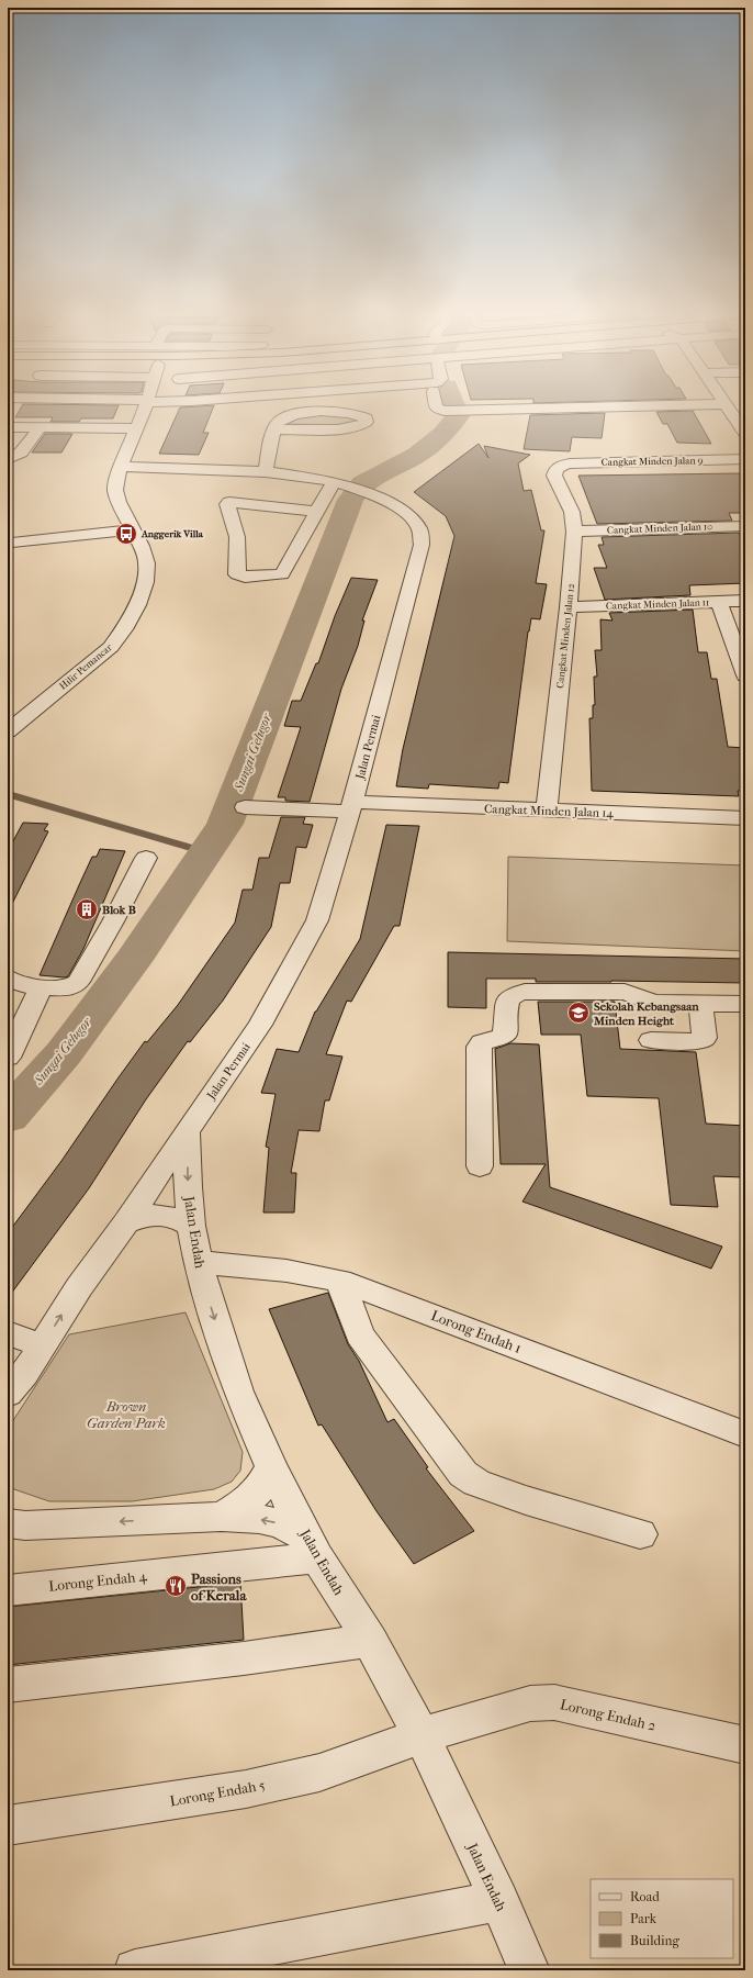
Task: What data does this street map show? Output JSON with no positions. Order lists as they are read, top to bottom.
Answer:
{
  "streets": {
    "street": [
      "Cangkat Minden Jalan 9",
      "Cangkat Minden Jalan 10",
      "Cangkat Minden Jalan 11",
      "Cangkat Minden Jalan 12",
      "Hilir Pemancar",
      "Jalan Permai",
      "Cangkat Minden Jalan 14",
      "Jalan Endah",
      "Lorong Endah 1",
      "Lorong Endah 4",
      "Lorong Endah 2",
      "Lorong Endah 5"
    ]
  },
  "crossings": [
    ["Cangkat Minden Jalan 9", "Cangkat Minden Jalan 12"],
    ["Cangkat Minden Jalan 10", "Cangkat Minden Jalan 12"],
    ["Cangkat Minden Jalan 11", "Cangkat Minden Jalan 12"],
    ["Cangkat Minden Jalan 12", "Cangkat Minden Jalan 14"],
    ["Hilir Pemancar", "Jalan Permai"],
    ["Jalan Permai", "Cangkat Minden Jalan 14"],
    ["Jalan Permai", "Jalan Endah"],
    ["Jalan Endah", "Lorong Endah 1"],
    ["Jalan Endah", "Lorong Endah 4"],
    ["Jalan Endah", "Lorong Endah 2"],
    ["Jalan Endah", "Lorong Endah 5"],
    ["Lorong Endah 2", "Lorong Endah 5"]
  ],
  "water": ["Sungai Gelugor"],
  "parks": ["Brown Garden Park"],
  "places": {
    "bus stop": ["Anggerik Villa"],
    "building": ["Blok B"],
    "school or university": ["Sekolah Kebangsaan Minden Height"],
    "restaurant": ["Passions of Kerala"]
  },
  "legend": ["Road", "Park", "Building"]
}
